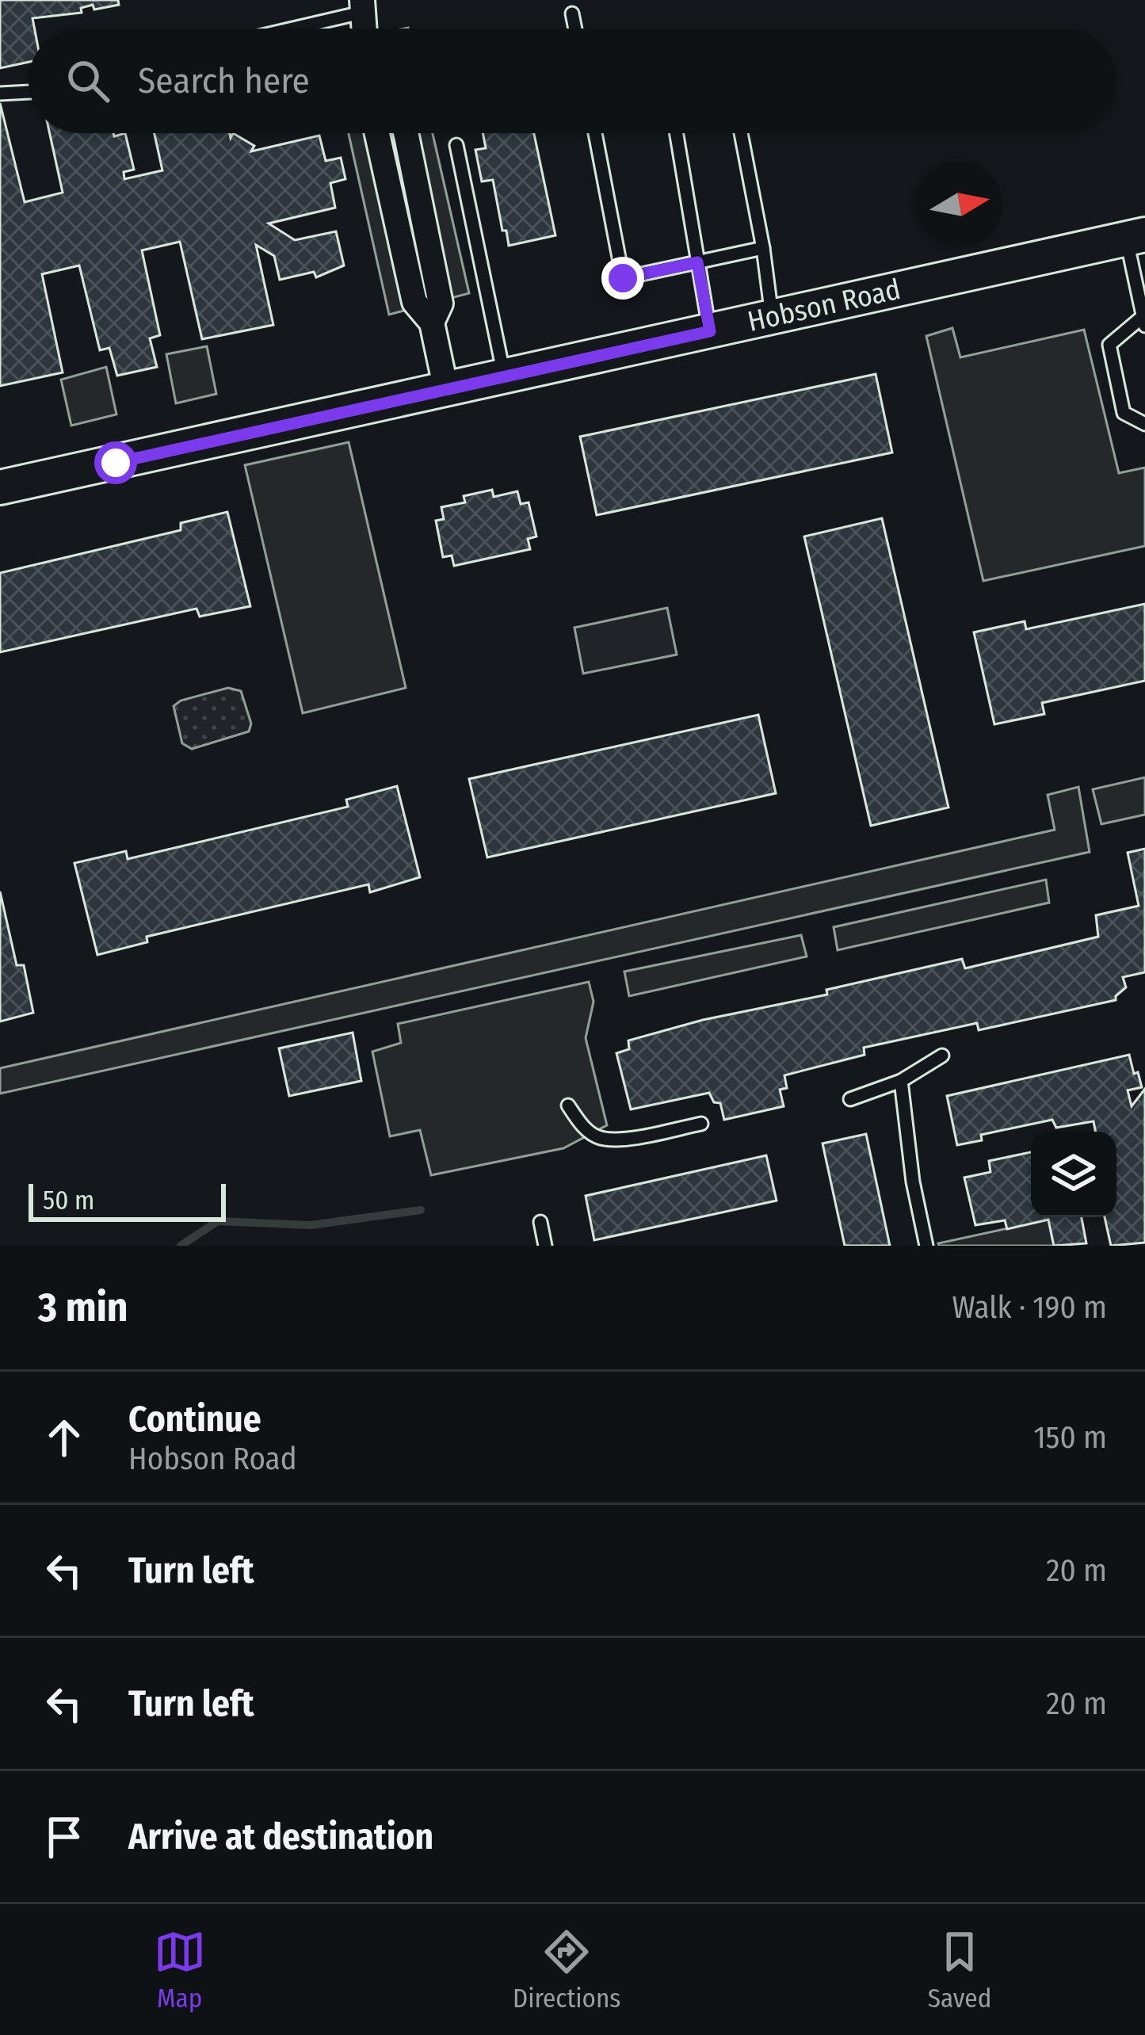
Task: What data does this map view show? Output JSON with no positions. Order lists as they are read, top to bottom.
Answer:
{
  "streets": {
    "street": ["Hobson Road"]
  },
  "scale_bar": "50 m",
  "north": "right",
  "page": {
    "search": "Search here",
    "scale": "50 m",
    "heading": ["3 min", "Walk · 190 m"],
    "list": [
      ["Continue", "Hobson Road", "150 m"],
      ["Turn left", "20 m"],
      ["Turn left", "20 m"],
      "Arrive at destination"
    ],
    "nav": ["Map", "Directions", "Saved"]
  }
}
